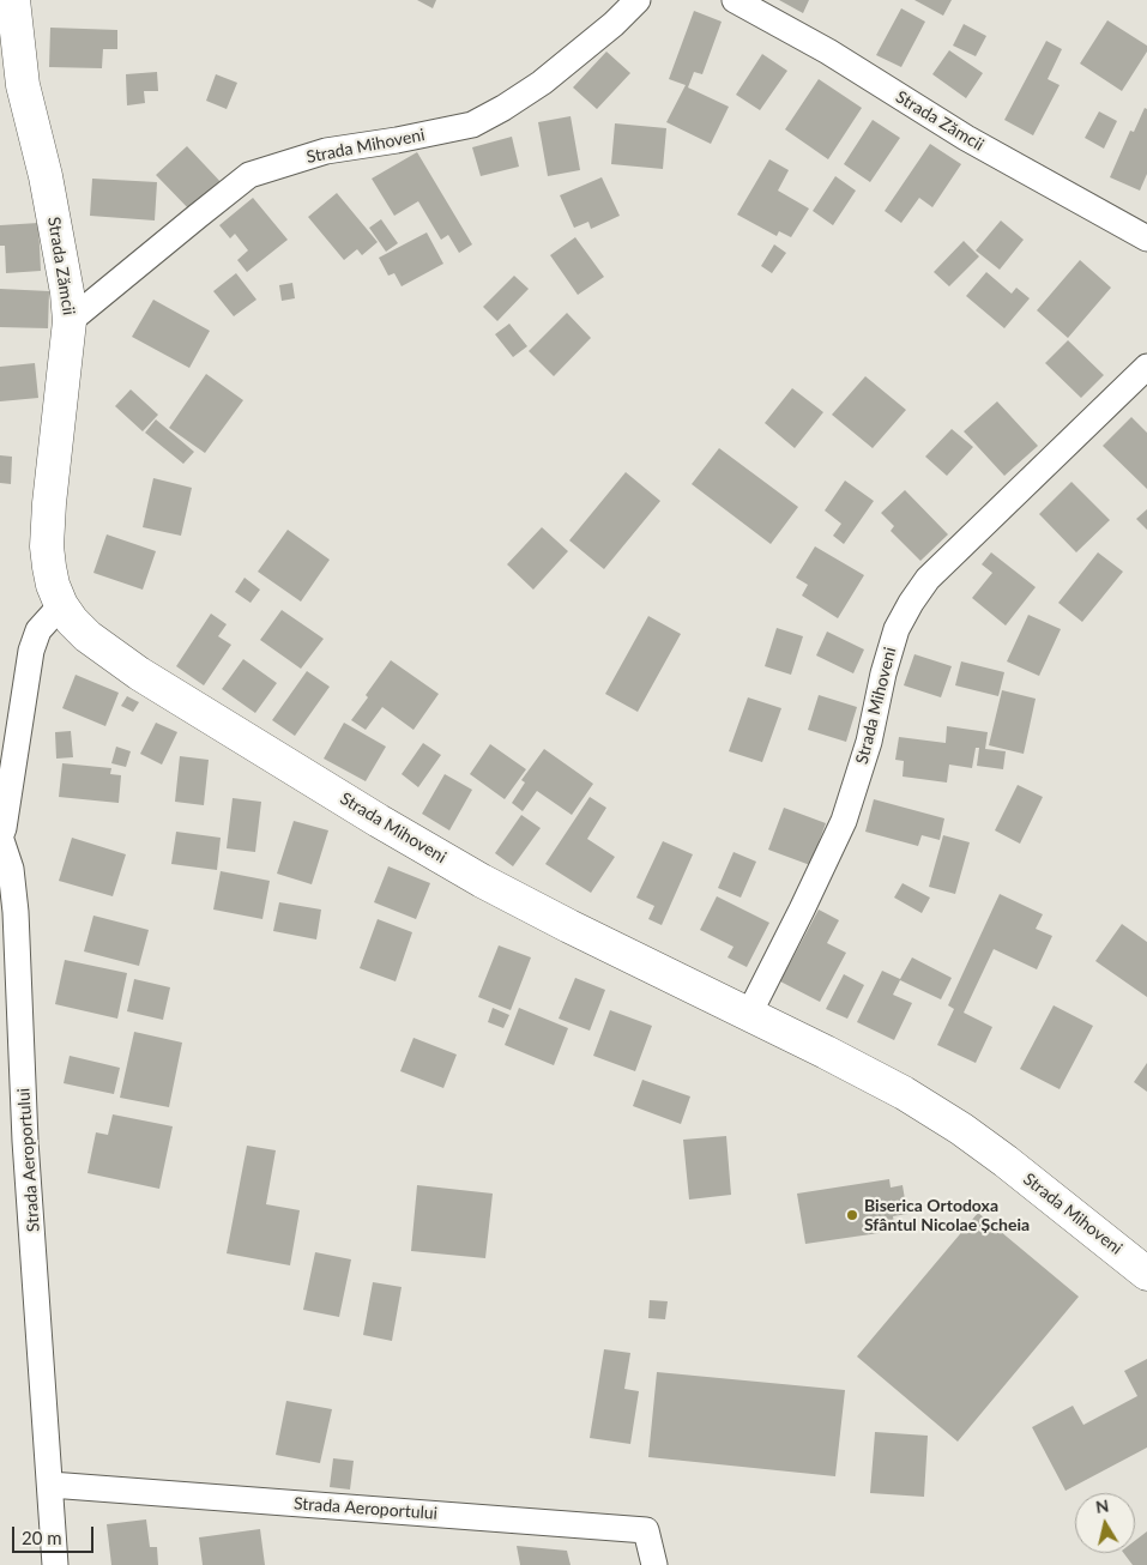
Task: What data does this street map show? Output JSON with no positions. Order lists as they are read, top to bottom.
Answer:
{
  "streets": {
    "main road": ["Strada Zămcii", "Strada Mihoveni"],
    "street": ["Strada Aeroportului"]
  },
  "crossings": [
    ["Strada Zămcii", "Strada Mihoveni"]
  ],
  "places": ["Biserica Ortodoxa Sfântul Nicolae Șcheia"],
  "scale_bar": "20 m",
  "north": "top"
}
